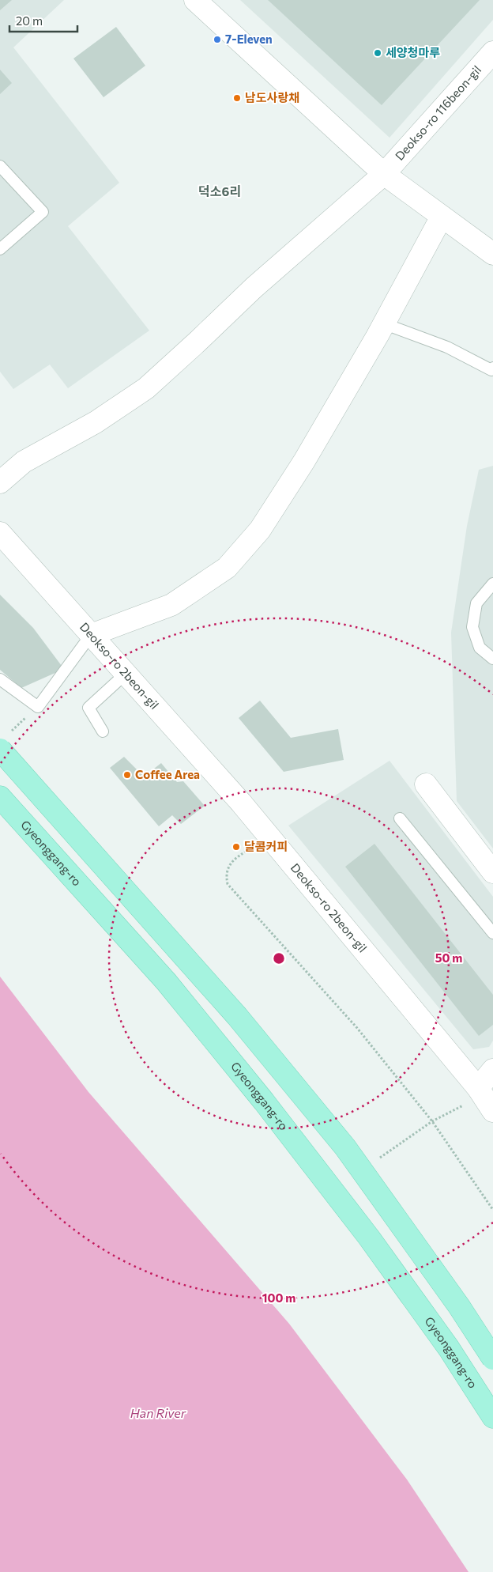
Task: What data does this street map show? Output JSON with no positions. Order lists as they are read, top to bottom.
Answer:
{
  "streets": {
    "main road": ["Gyeonggang-ro"],
    "street": ["Deokso-ro 116beon-gil", "Deokso-ro 2beon-gil"]
  },
  "districts": ["덕소6리"],
  "water": ["Han River"],
  "places": [
    "7-Eleven",
    "세양청마루",
    "남도사랑채",
    "Coffee Area",
    "달콤커피"
  ],
  "scale_bar": "20 m",
  "rings": ["50 m", "100 m"]
}
